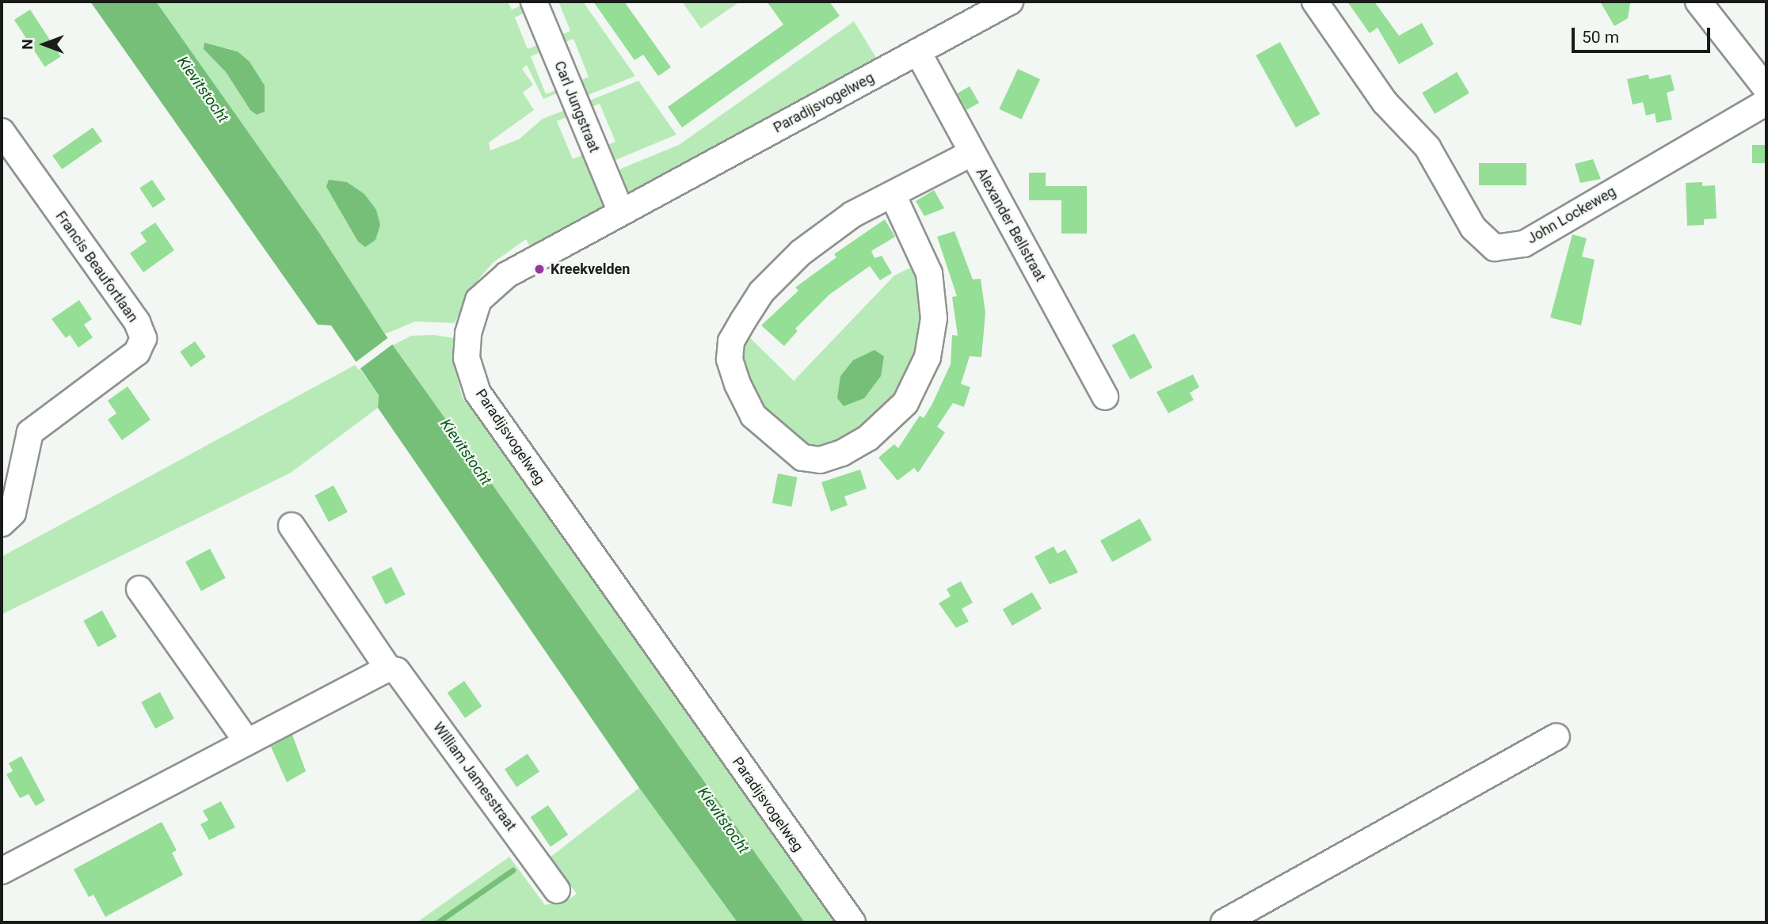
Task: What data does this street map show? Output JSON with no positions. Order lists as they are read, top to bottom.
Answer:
{
  "streets": {
    "street": [
      "Paradijsvogelweg",
      "Carl Jungstraat",
      "John Lockeweg",
      "Alexander Bellstraat",
      "Francis Beaufortlaan",
      "William Jamesstraat"
    ]
  },
  "crossings": [
    ["Paradijsvogelweg", "Carl Jungstraat"],
    ["Paradijsvogelweg", "Alexander Bellstraat"]
  ],
  "water": ["Kievitstocht"],
  "places": ["Kreekvelden"],
  "scale_bar": "50 m",
  "north": "left"
}
